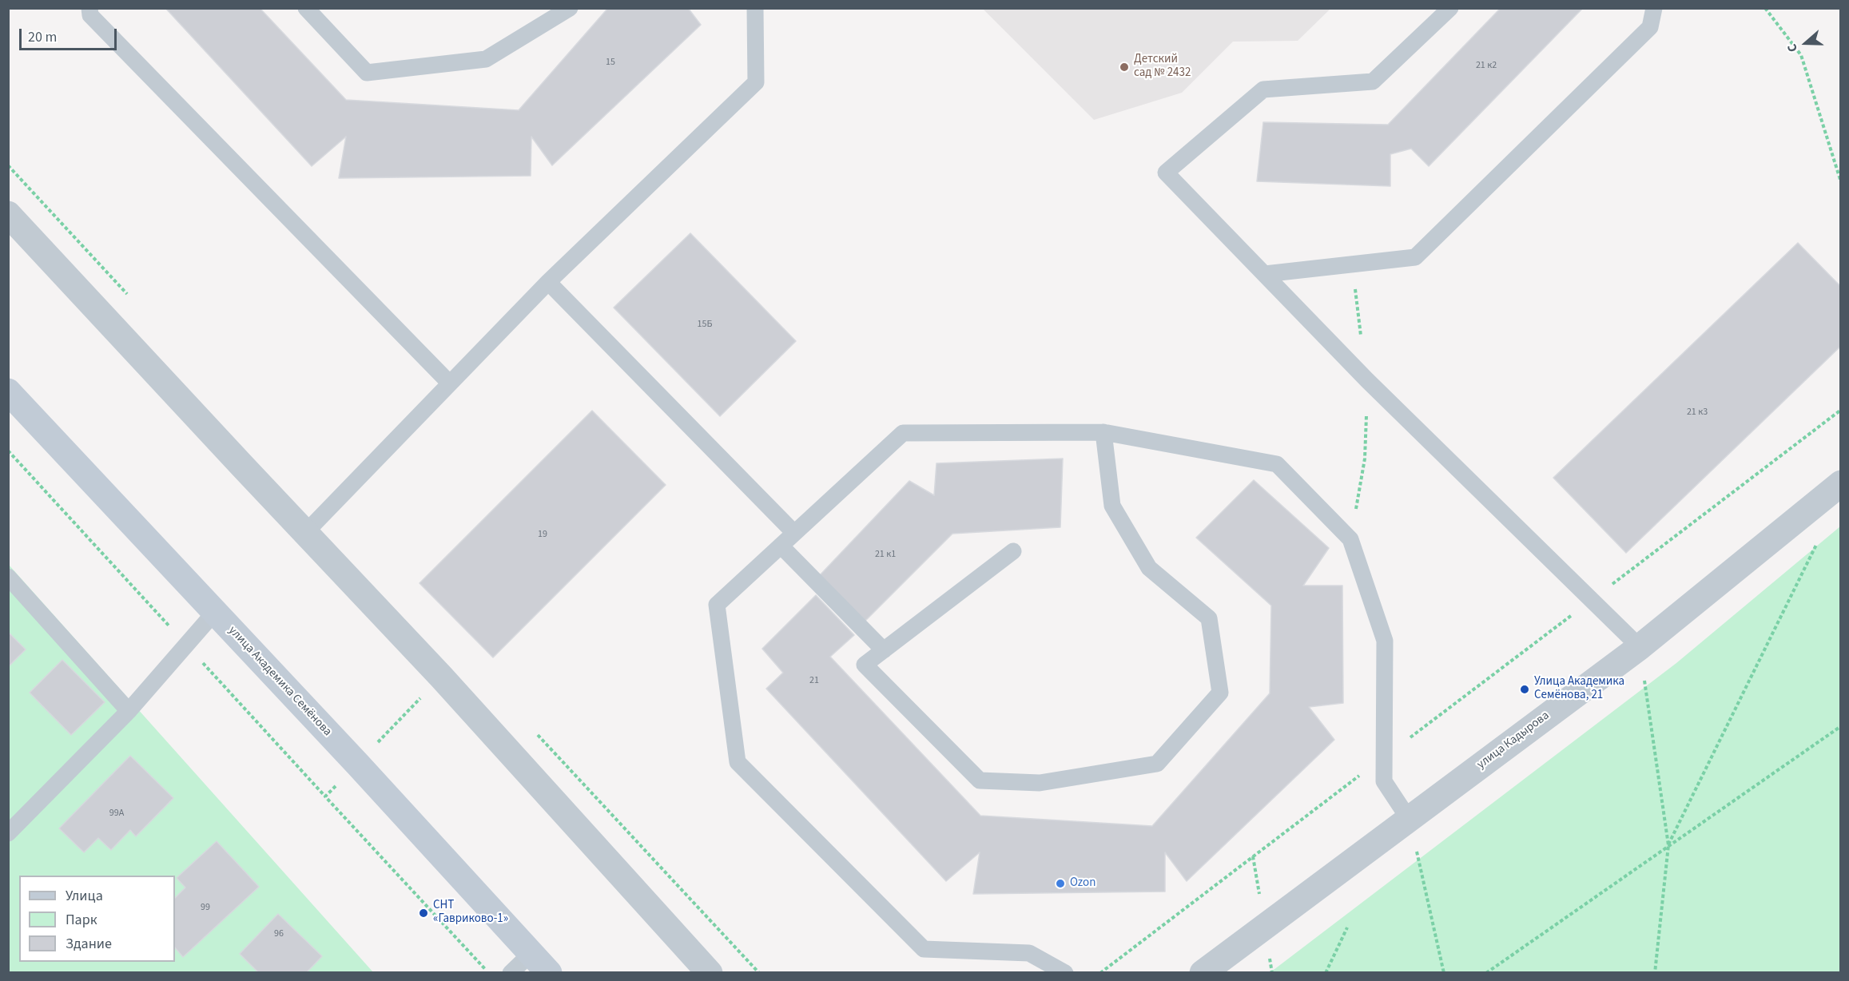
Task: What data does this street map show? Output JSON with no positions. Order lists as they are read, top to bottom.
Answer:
{
  "streets": {
    "main road": ["улица Академика Семёнова"],
    "street": ["улица Кадырова"]
  },
  "places": [
    "Детский сад № 2432",
    "Улица Академика Семёнова, 21",
    "Ozon",
    "СНТ «Гавриково-1»"
  ],
  "house_numbers": [
    "15",
    "21 к2",
    "15Б",
    "21 к3",
    "19",
    "21 к1",
    "21",
    "99А",
    "99",
    "96"
  ],
  "legend": ["Улица", "Парк", "Здание"],
  "scale_bar": "20 m",
  "north": "left"
}
